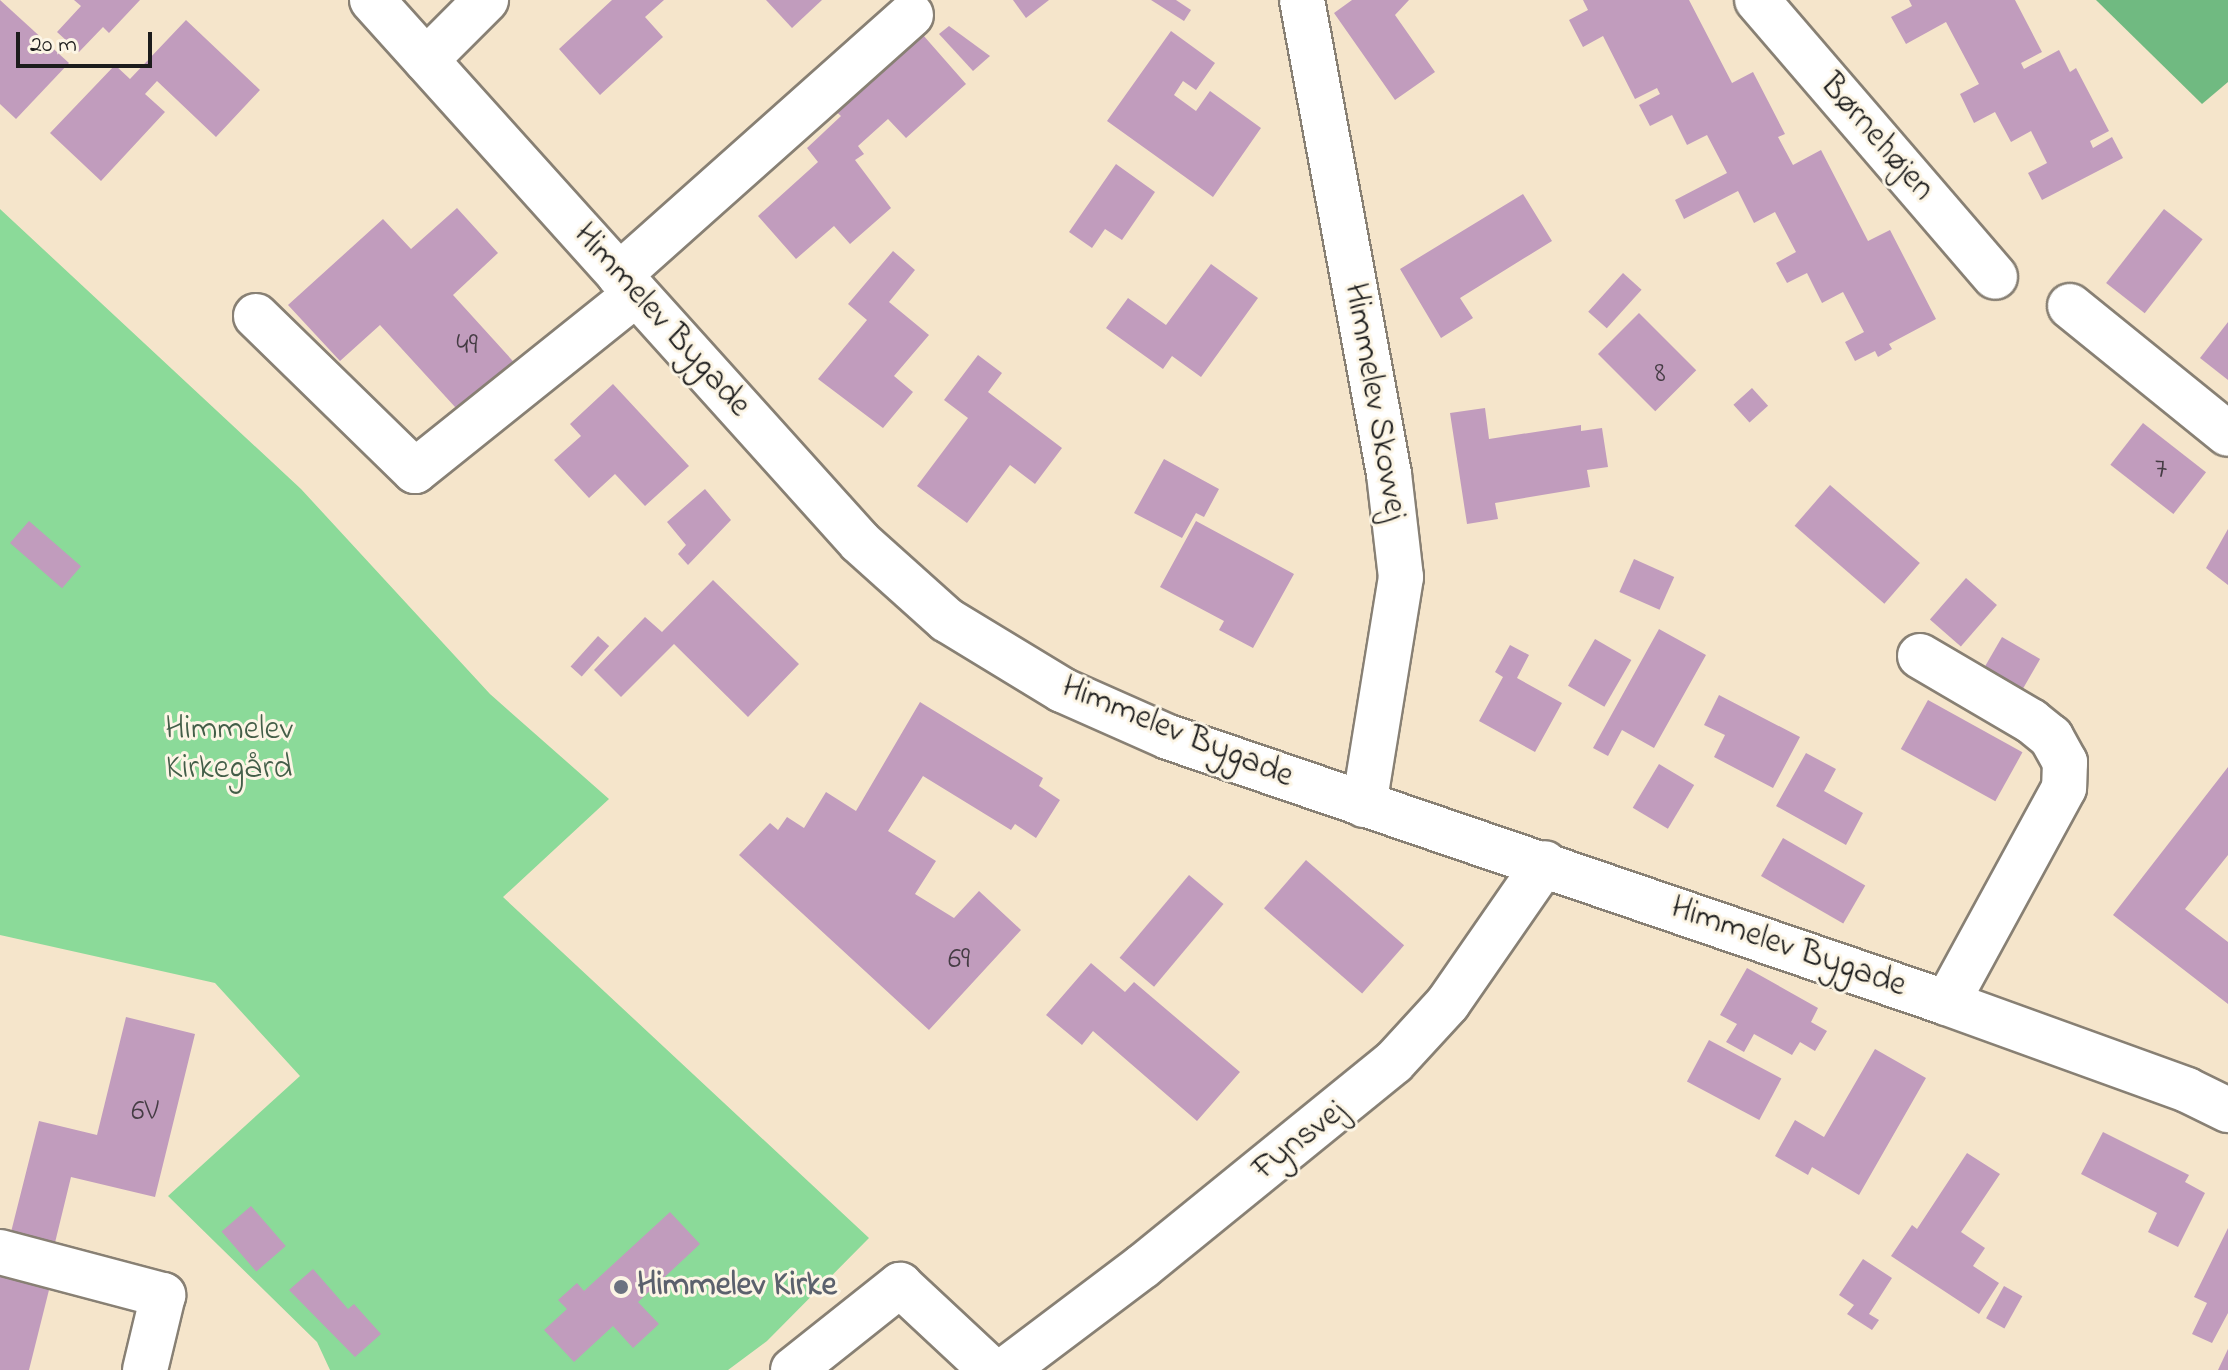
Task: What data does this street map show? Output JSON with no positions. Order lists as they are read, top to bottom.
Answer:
{
  "streets": {
    "street": [
      "Børnehøjen",
      "Himmelev Bygade",
      "Himmelev Skovvej",
      "Fynsvej"
    ]
  },
  "crossings": [
    ["Himmelev Bygade", "Himmelev Skovvej"],
    ["Himmelev Bygade", "Fynsvej"]
  ],
  "parks": ["Himmelev Kirkegård"],
  "places": ["Himmelev Kirke"],
  "house_numbers": [
    "49",
    "8",
    "7",
    "69",
    "6V"
  ],
  "scale_bar": "20 m"
}
